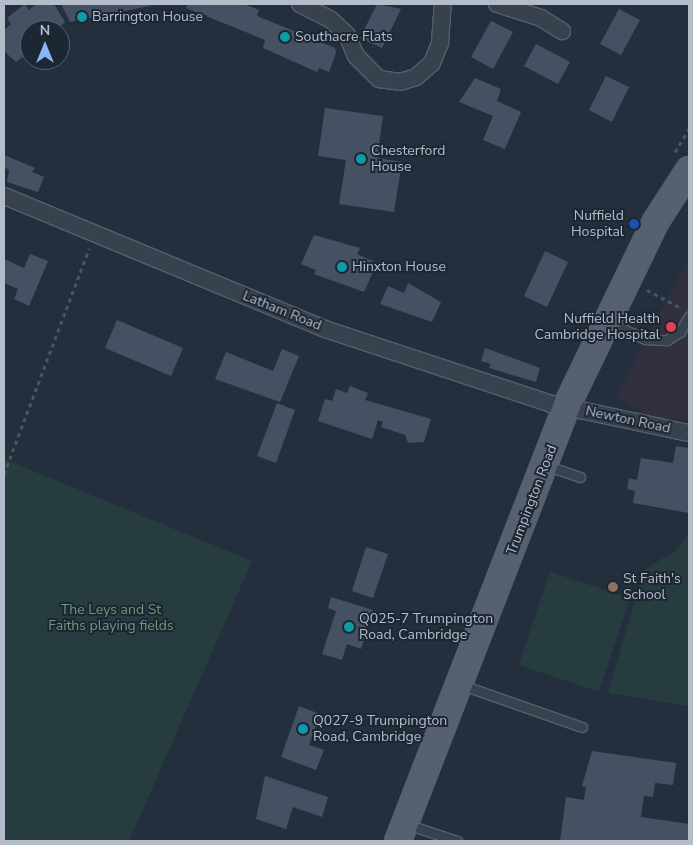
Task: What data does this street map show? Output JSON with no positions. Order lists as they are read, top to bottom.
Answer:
{
  "streets": {
    "main road": ["Trumpington Road"],
    "street": ["Latham Road", "Newton Road"]
  },
  "crossings": [
    ["Latham Road", "Newton Road"],
    ["Latham Road", "Trumpington Road"],
    ["Newton Road", "Trumpington Road"]
  ],
  "parks": ["The Leys and St Faiths playing fields"],
  "places": [
    "Barrington House",
    "Southacre Flats",
    "Chesterford House",
    "Nuffield Hospital",
    "Hinxton House",
    "Nuffield Health Cambridge Hospital",
    "St Faith's School",
    "Q025-7 Trumpington Road, Cambridge",
    "Q027-9 Trumpington Road, Cambridge"
  ],
  "north": "top"
}
